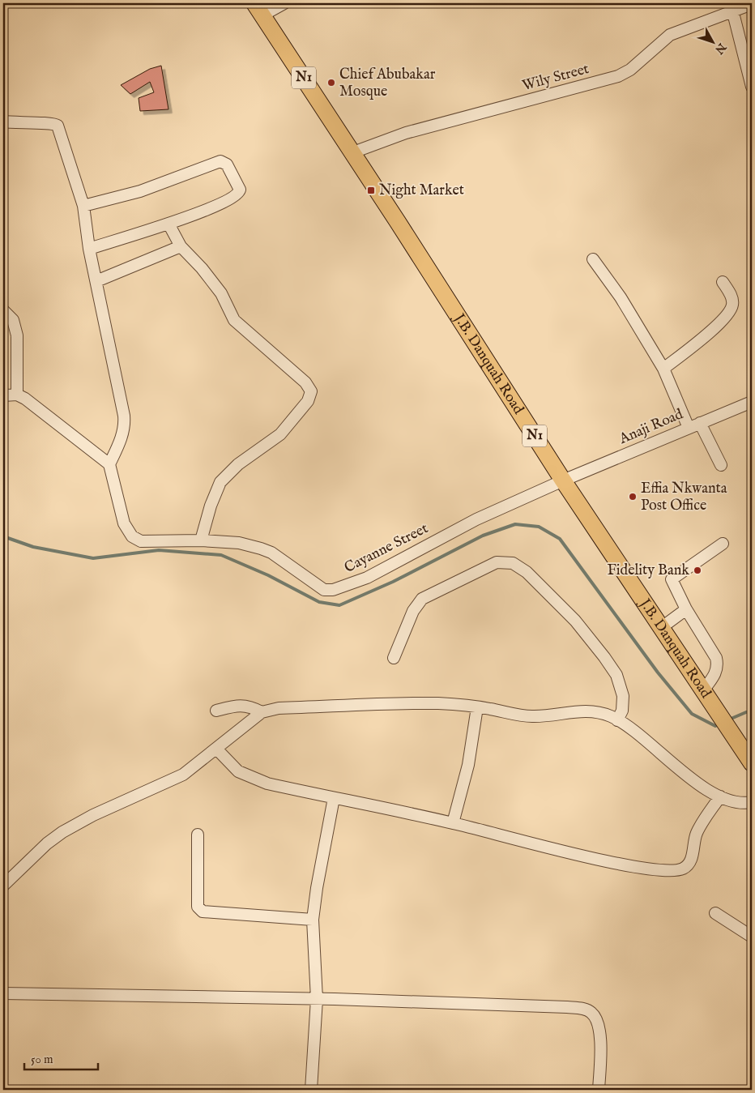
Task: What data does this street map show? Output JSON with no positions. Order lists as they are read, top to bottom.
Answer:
{
  "streets": {
    "highway": ["N1", "J.B. Danquah Road"],
    "street": ["Wily Street", "Anaji Road", "Cayanne Street"]
  },
  "crossings": [
    ["Wily Street", "J.B. Danquah Road"],
    ["J.B. Danquah Road", "Anaji Road"],
    ["J.B. Danquah Road", "Cayanne Street"],
    ["Anaji Road", "Cayanne Street"]
  ],
  "places": {
    "other": ["Chief Abubakar Mosque", "Effia Nkwanta Post Office", "Fidelity Bank"],
    "transit": ["Night Market"]
  },
  "scale_bar": "50 m",
  "north": "bottom right"
}
